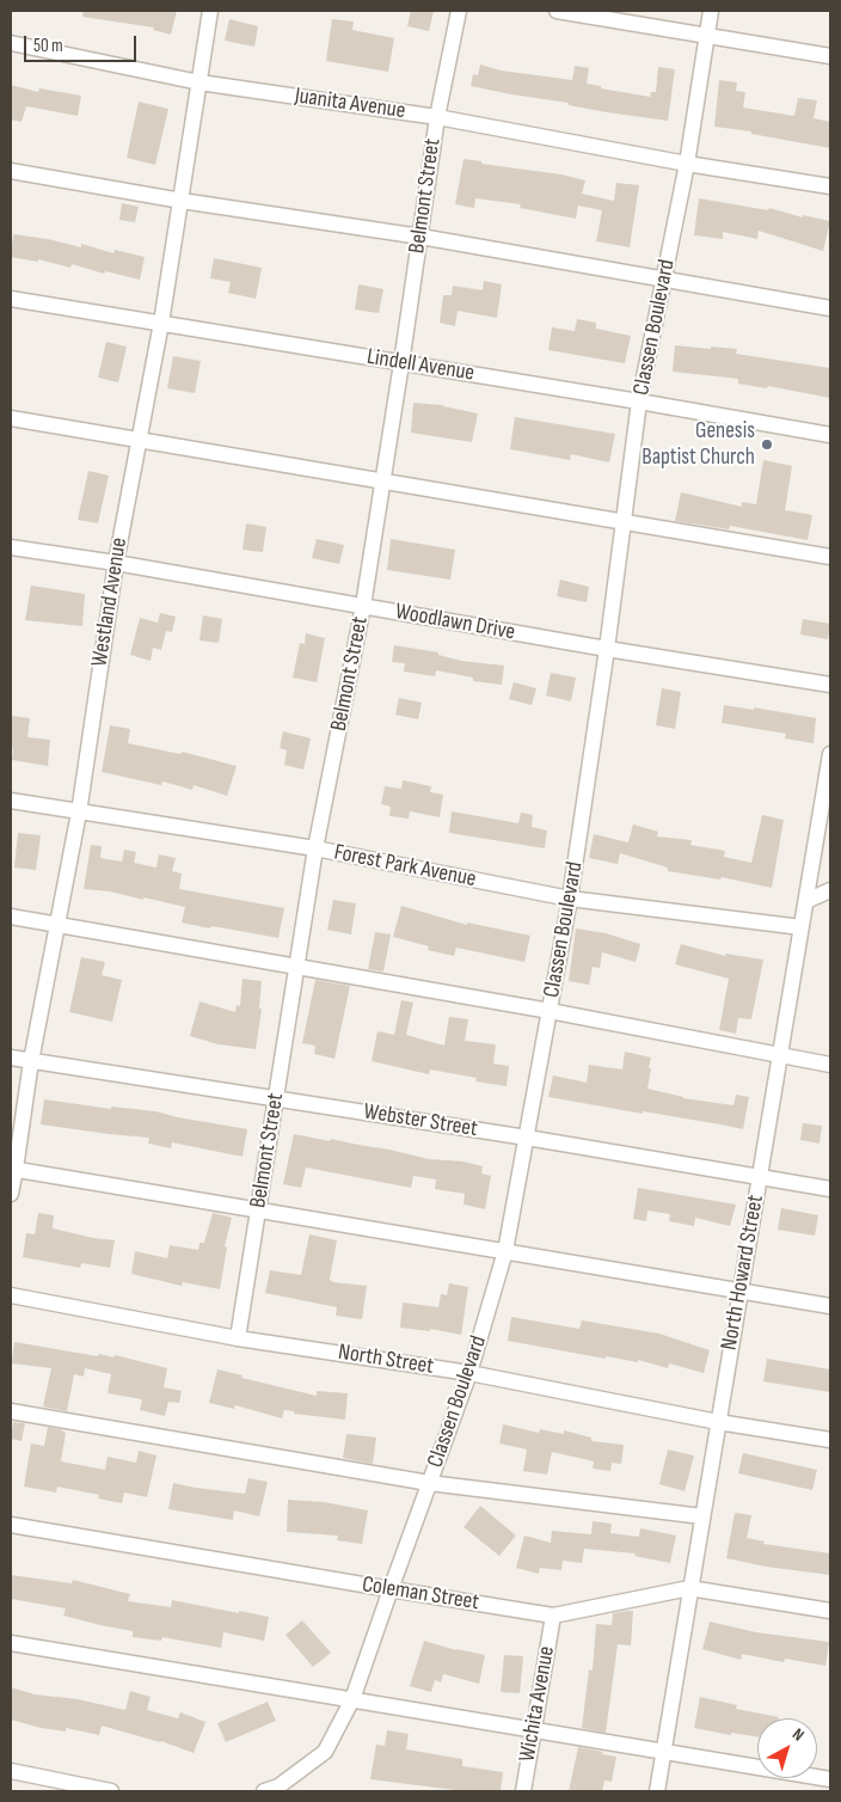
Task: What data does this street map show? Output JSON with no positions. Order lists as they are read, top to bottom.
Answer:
{
  "streets": {
    "street": [
      "Juanita Avenue",
      "Belmont Street",
      "Classen Boulevard",
      "Lindell Avenue",
      "Westland Avenue",
      "Woodlawn Drive",
      "Forest Park Avenue",
      "Webster Street",
      "North Howard Street",
      "North Street",
      "Coleman Street",
      "Wichita Avenue"
    ]
  },
  "crossings": [
    ["Juanita Avenue", "Belmont Street"],
    ["Juanita Avenue", "Classen Boulevard"],
    ["Juanita Avenue", "Westland Avenue"],
    ["Belmont Street", "Lindell Avenue"],
    ["Belmont Street", "Woodlawn Drive"],
    ["Belmont Street", "Forest Park Avenue"],
    ["Belmont Street", "Webster Street"],
    ["Belmont Street", "North Street"],
    ["Classen Boulevard", "Lindell Avenue"],
    ["Classen Boulevard", "Woodlawn Drive"],
    ["Classen Boulevard", "Forest Park Avenue"],
    ["Classen Boulevard", "Webster Street"],
    ["Classen Boulevard", "North Street"],
    ["Classen Boulevard", "Coleman Street"],
    ["Lindell Avenue", "Westland Avenue"],
    ["Westland Avenue", "Woodlawn Drive"],
    ["Westland Avenue", "Forest Park Avenue"],
    ["Westland Avenue", "Webster Street"],
    ["Forest Park Avenue", "North Howard Street"],
    ["Webster Street", "North Howard Street"],
    ["North Howard Street", "North Street"],
    ["North Howard Street", "Coleman Street"],
    ["Coleman Street", "Wichita Avenue"]
  ],
  "places": ["Genesis Baptist Church"],
  "scale_bar": "50 m",
  "north": "top right"
}
